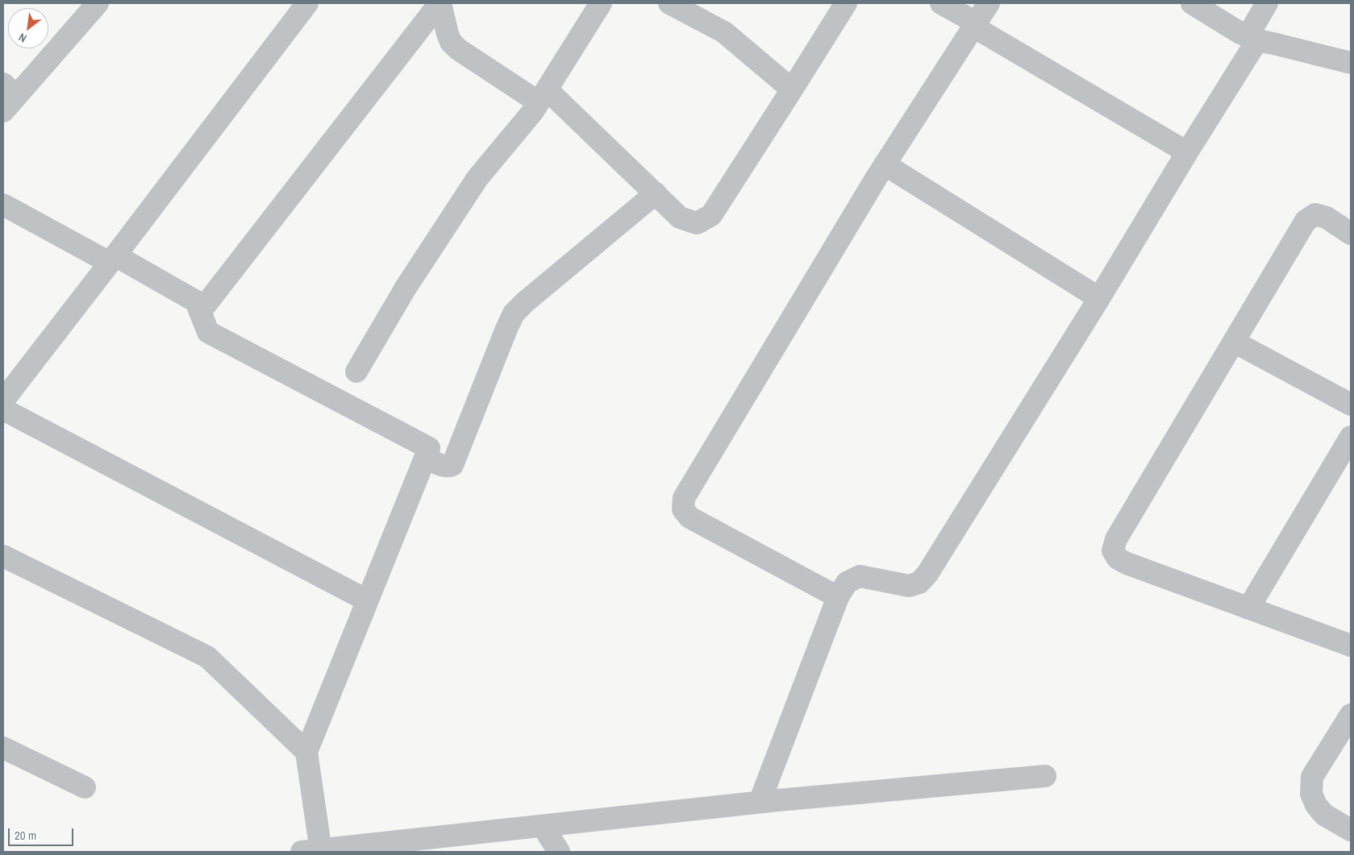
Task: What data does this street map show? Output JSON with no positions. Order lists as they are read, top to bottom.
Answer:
{
  "scale_bar": "20 m",
  "north": "bottom left"
}
